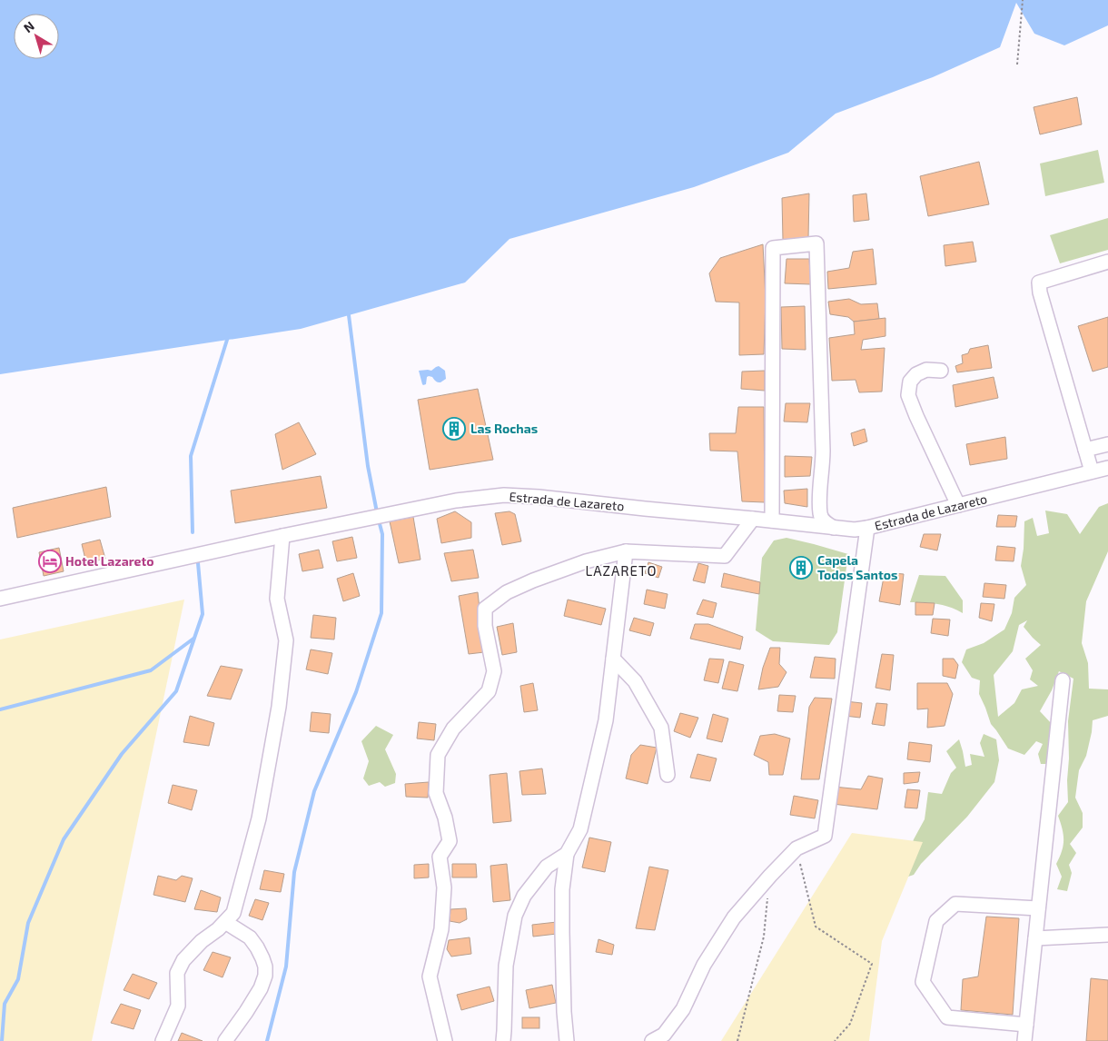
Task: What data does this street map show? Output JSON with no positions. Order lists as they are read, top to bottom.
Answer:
{
  "streets": {
    "street": ["Estrada de Lazareto"]
  },
  "districts": ["LAZARETO"],
  "places": {
    "building": ["Las Rochas", "Capela Todos Santos"],
    "hotel": ["Hotel Lazareto"]
  },
  "north": "top left"
}
